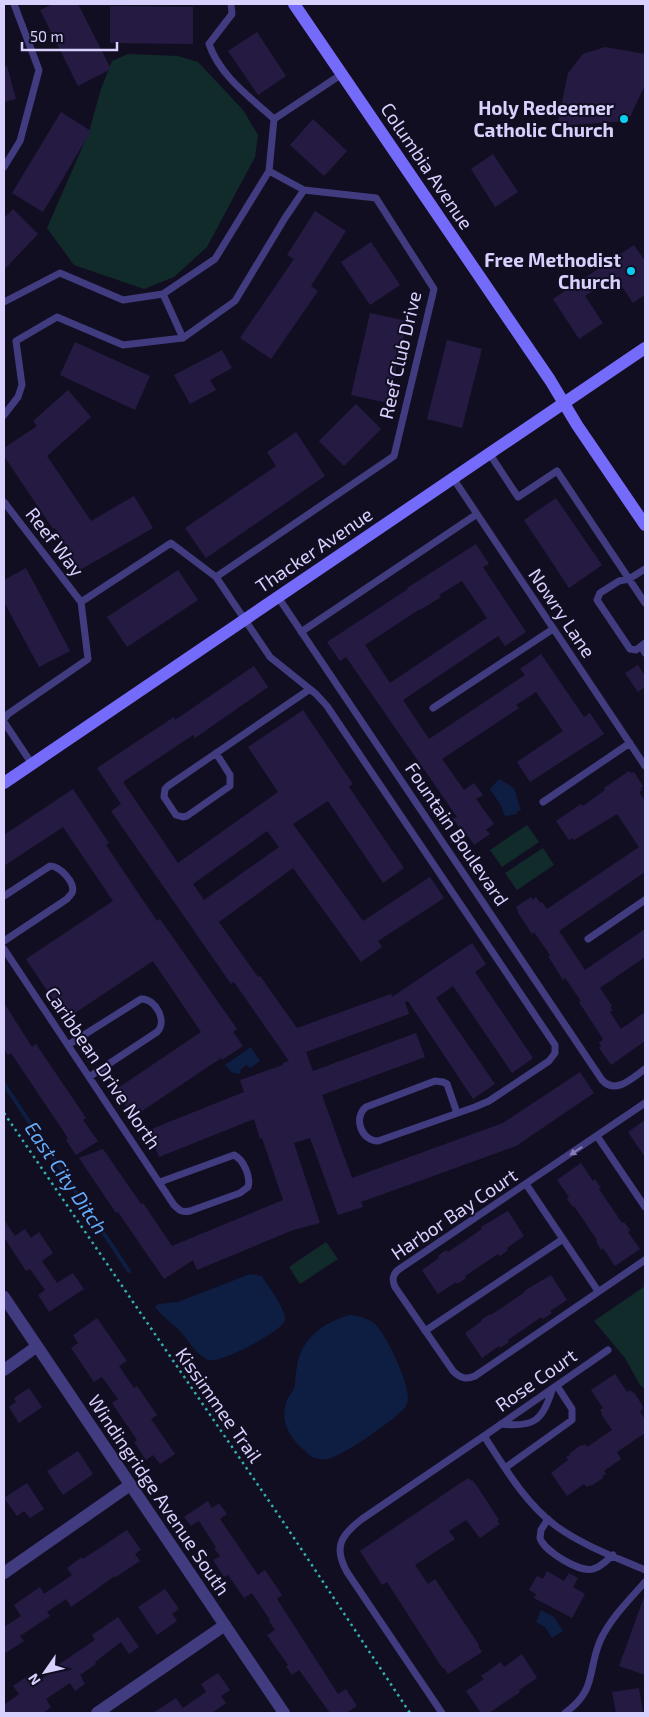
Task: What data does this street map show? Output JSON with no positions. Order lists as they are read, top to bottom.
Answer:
{
  "streets": {
    "street": ["Columbia Avenue", "Thacker Avenue", "Windingridge Avenue South"],
    "lane": [
      "Reef Club Drive",
      "Reef Way",
      "Nowry Lane",
      "Fountain Boulevard",
      "Caribbean Drive North",
      "Harbor Bay Court",
      "Rose Court"
    ],
    "path": ["Kissimmee Trail"]
  },
  "crossings": [
    ["Columbia Avenue", "Thacker Avenue"],
    ["Thacker Avenue", "Nowry Lane"],
    ["Thacker Avenue", "Fountain Boulevard"]
  ],
  "water": ["East City Ditch"],
  "places": ["Holy Redeemer Catholic Church", "Free Methodist Church"],
  "scale_bar": "50 m",
  "north": "bottom left"
}
